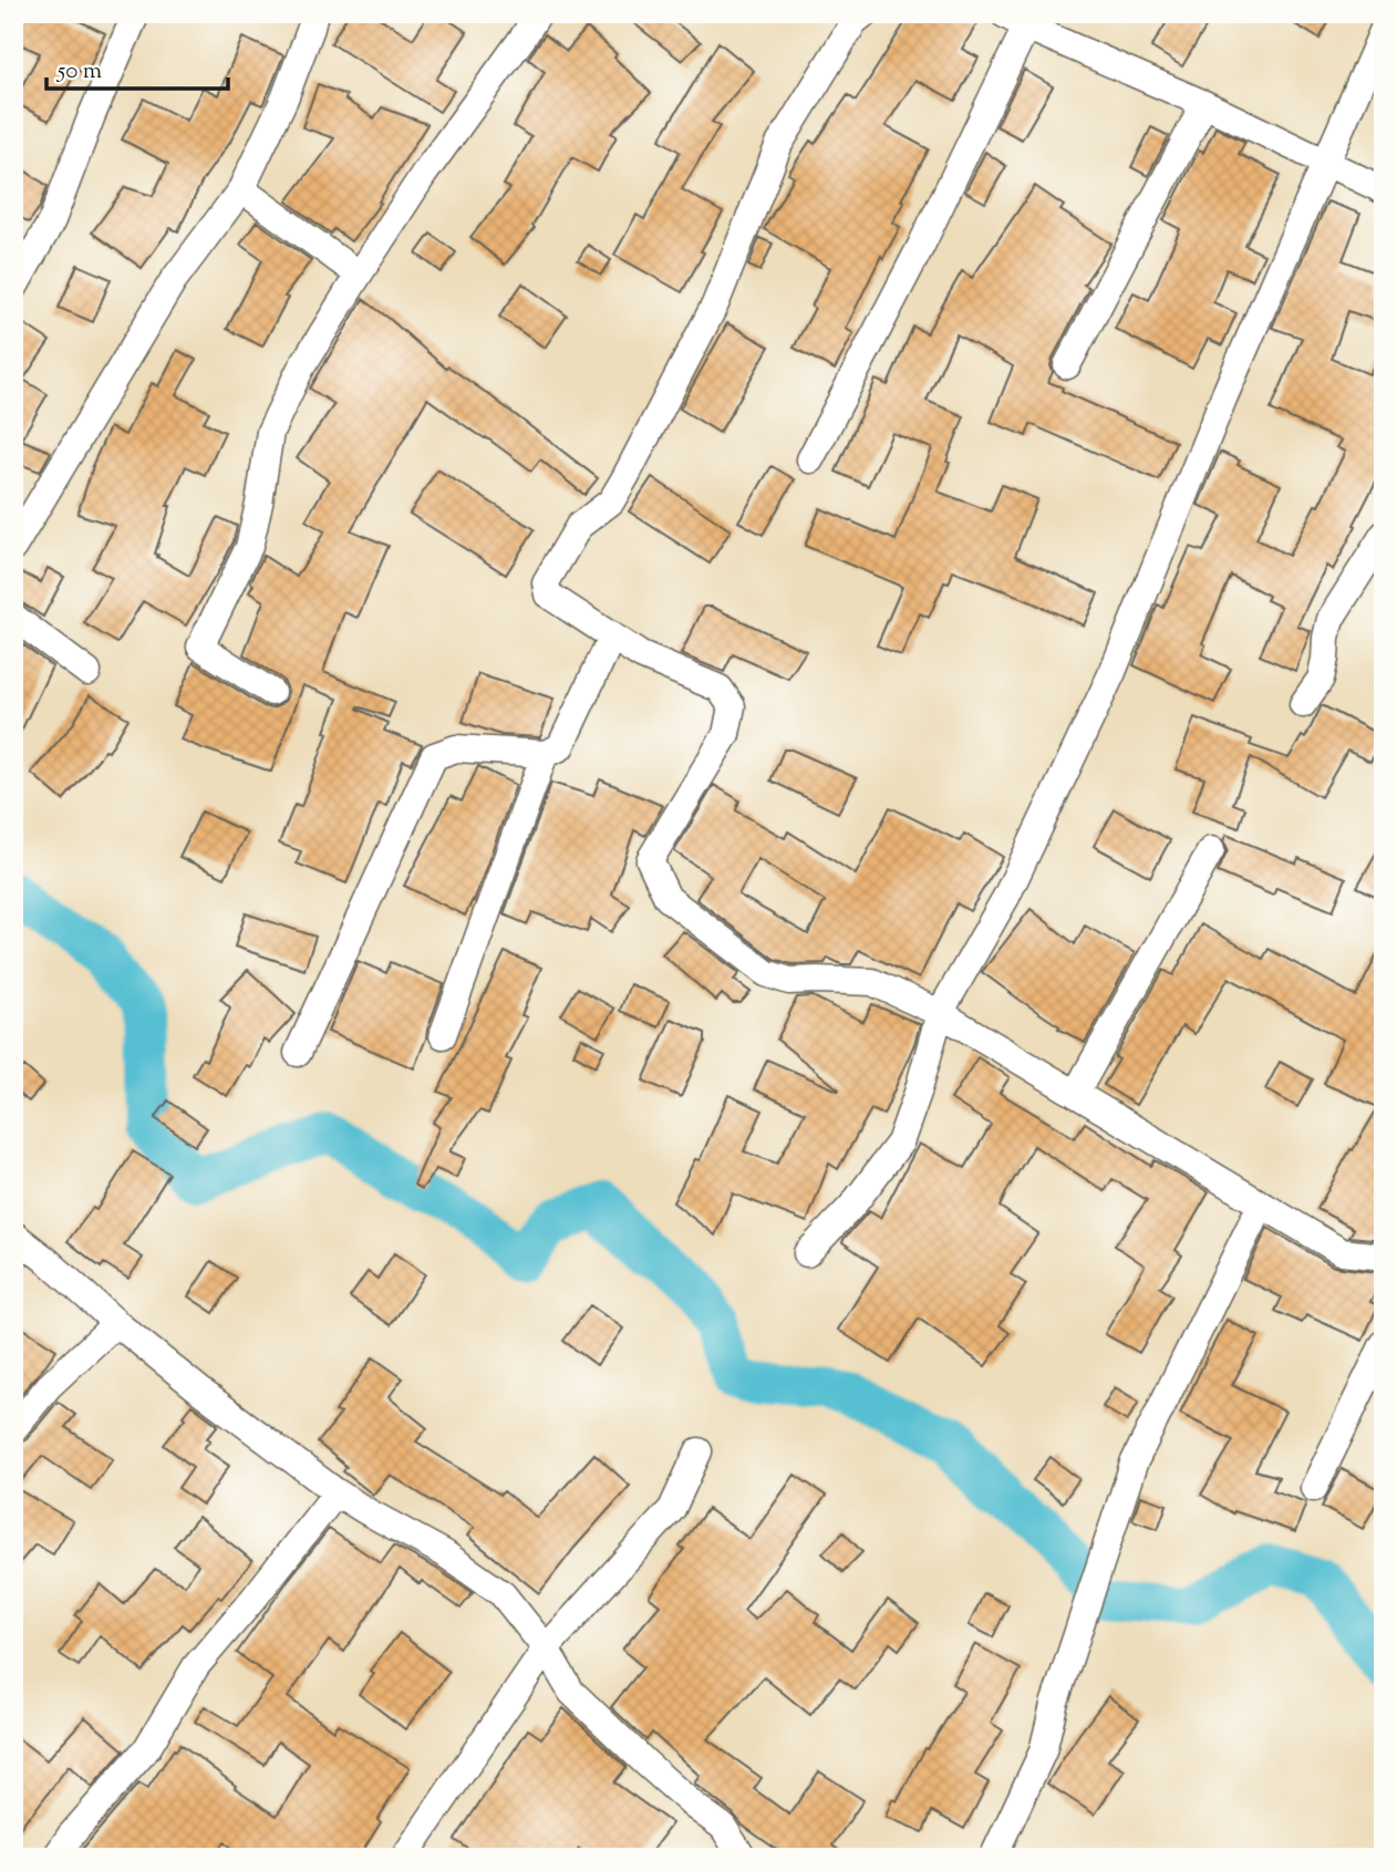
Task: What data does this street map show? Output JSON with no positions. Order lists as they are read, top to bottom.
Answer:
{
  "scale_bar": "50 m"
}
